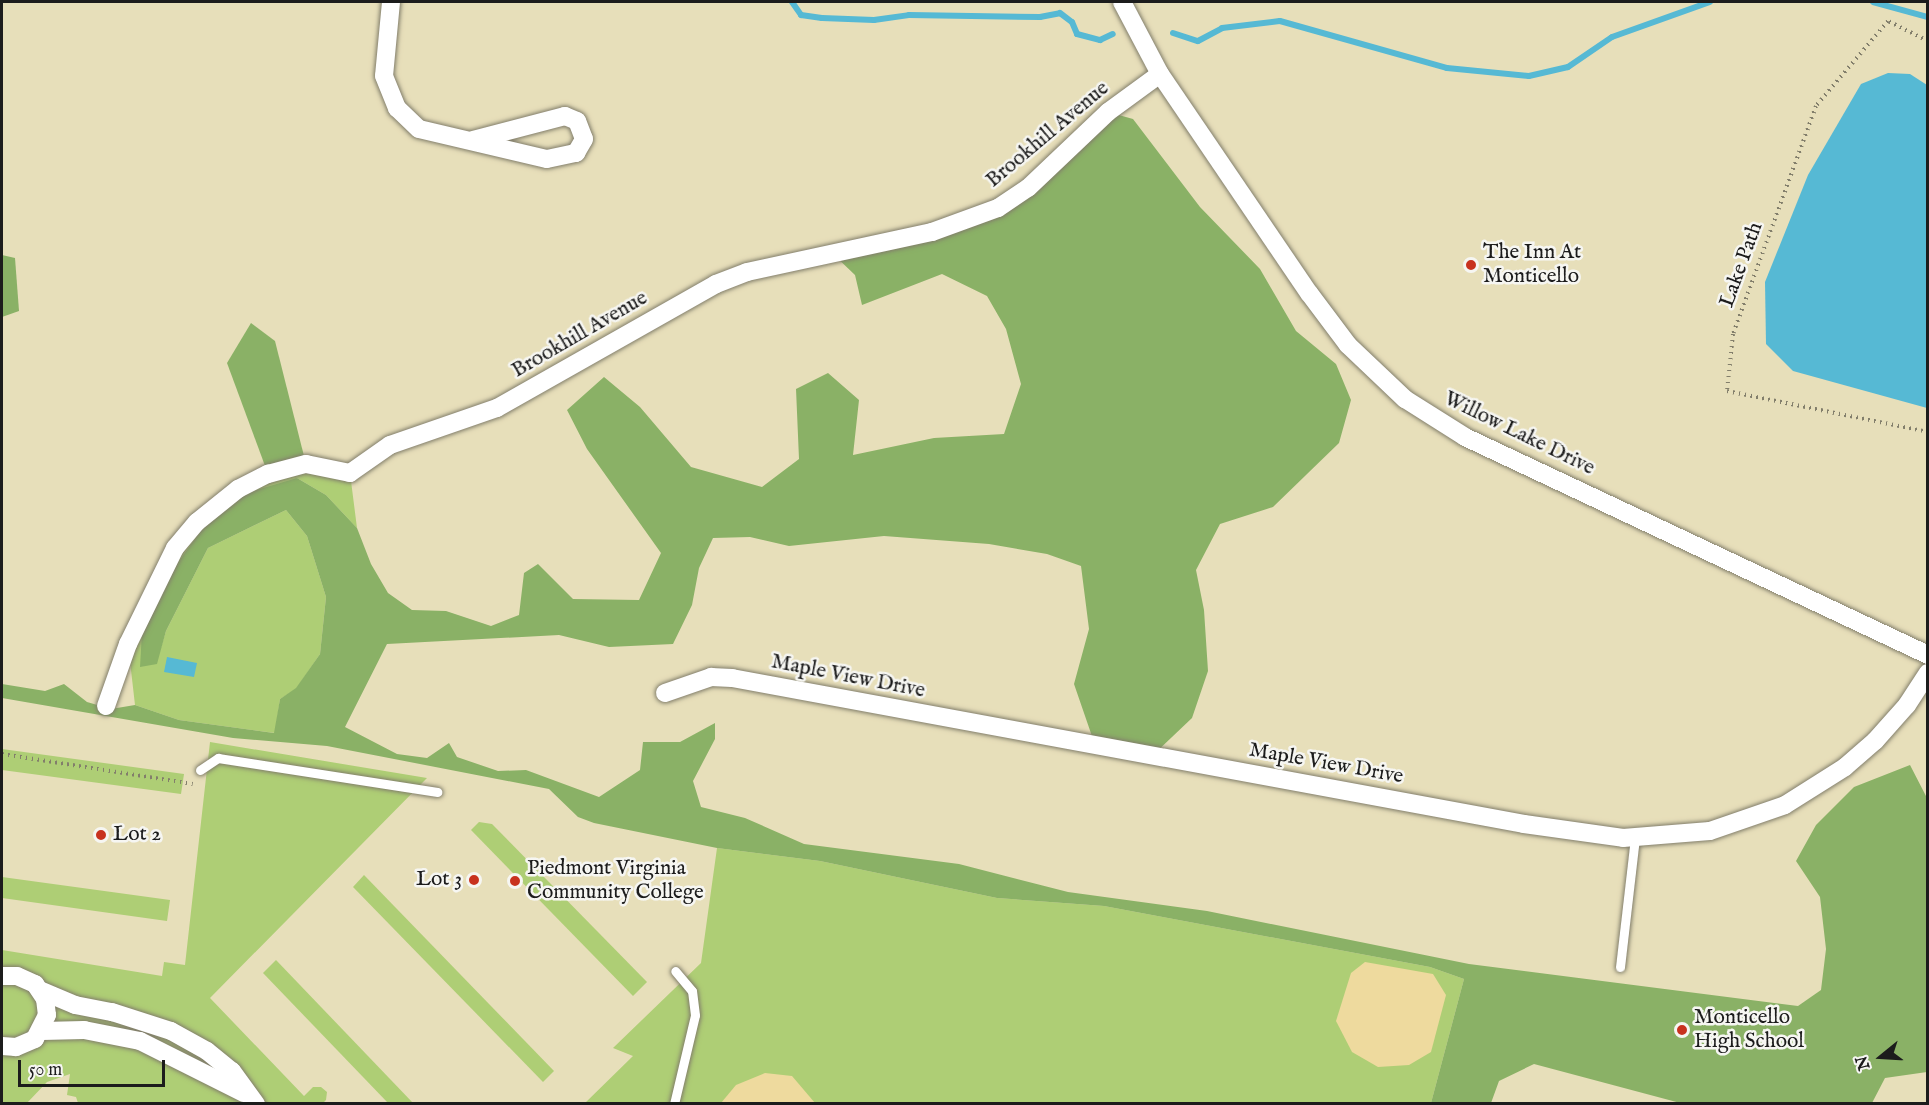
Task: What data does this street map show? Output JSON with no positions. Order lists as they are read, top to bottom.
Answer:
{
  "streets": {
    "street": ["Brookhill Avenue", "Willow Lake Drive", "Maple View Drive"],
    "path": ["Lake Path"]
  },
  "crossings": [
    ["Brookhill Avenue", "Willow Lake Drive"]
  ],
  "places": [
    "The Inn At Monticello",
    "Lot 2",
    "Lot 3",
    "Piedmont Virginia Community College",
    "Monticello High School"
  ],
  "scale_bar": "50 m",
  "north": "left"
}
